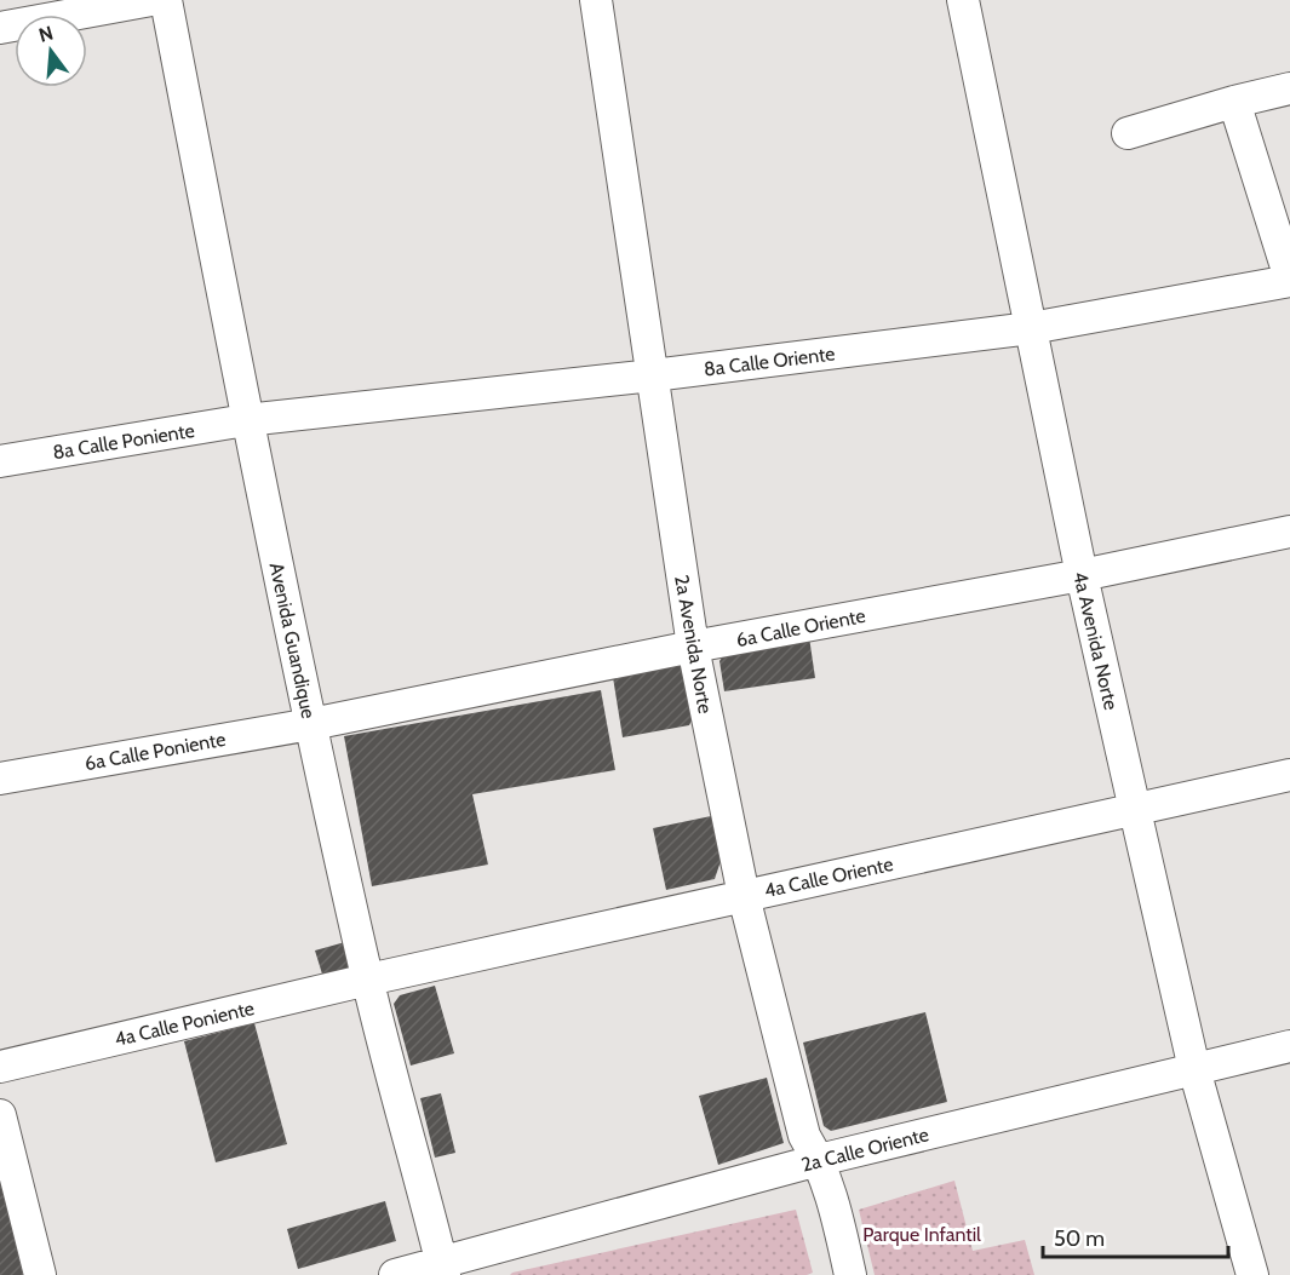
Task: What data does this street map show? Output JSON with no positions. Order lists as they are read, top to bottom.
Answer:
{
  "streets": {
    "street": [
      "8a Calle Oriente",
      "8a Calle Poniente",
      "6a Calle Oriente",
      "Avenida Guandique",
      "4a Avenida Norte",
      "2a Avenida Norte",
      "6a Calle Poniente",
      "4a Calle Oriente",
      "4a Calle Poniente",
      "2a Calle Oriente"
    ]
  },
  "crossings": [
    ["8a Calle Oriente", "8a Calle Poniente"],
    ["8a Calle Oriente", "Avenida Guandique"],
    ["8a Calle Oriente", "4a Avenida Norte"],
    ["8a Calle Oriente", "2a Avenida Norte"],
    ["8a Calle Poniente", "Avenida Guandique"],
    ["6a Calle Oriente", "Avenida Guandique"],
    ["6a Calle Oriente", "4a Avenida Norte"],
    ["6a Calle Oriente", "2a Avenida Norte"],
    ["6a Calle Oriente", "6a Calle Poniente"],
    ["Avenida Guandique", "6a Calle Poniente"],
    ["Avenida Guandique", "4a Calle Oriente"],
    ["Avenida Guandique", "4a Calle Poniente"],
    ["Avenida Guandique", "2a Calle Oriente"],
    ["4a Avenida Norte", "4a Calle Oriente"],
    ["4a Avenida Norte", "2a Calle Oriente"],
    ["2a Avenida Norte", "4a Calle Oriente"],
    ["2a Avenida Norte", "2a Calle Oriente"],
    ["4a Calle Oriente", "4a Calle Poniente"]
  ],
  "parks": ["Parque Infantil"],
  "scale_bar": "50 m",
  "north": "top"
}
